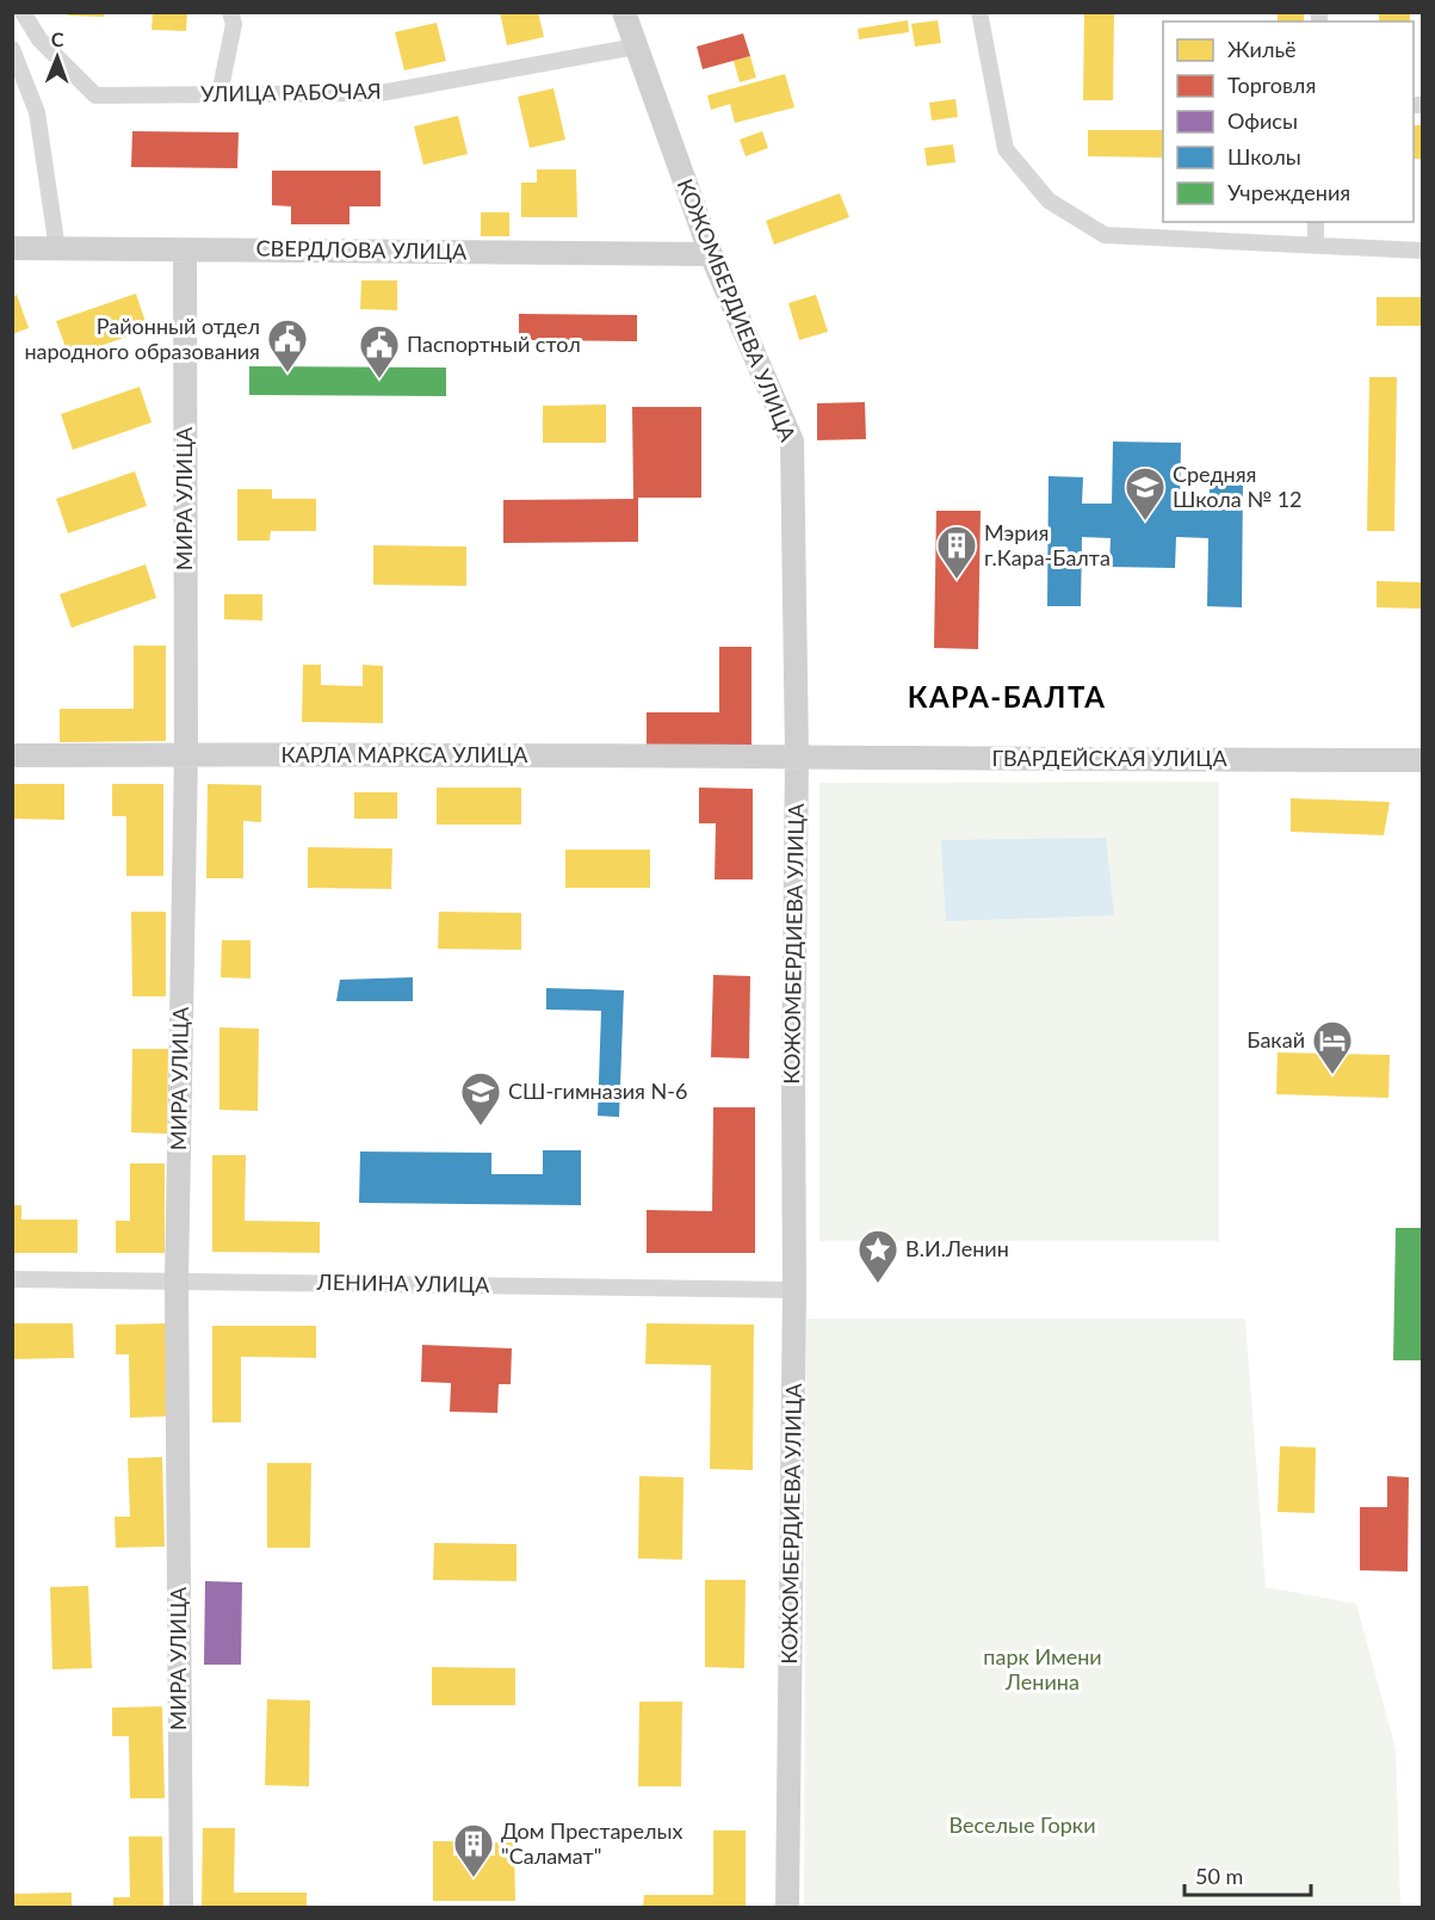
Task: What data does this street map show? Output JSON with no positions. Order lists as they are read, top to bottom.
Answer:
{
  "streets": {
    "street": [
      "УЛИЦА РАБОЧАЯ",
      "СВЕРДЛОВА УЛИЦА",
      "КОЖОМБЕРДИЕВА УЛИЦА",
      "МИРА УЛИЦА",
      "КАРЛА МАРКСА УЛИЦА",
      "ГВАРДЕЙСКАЯ УЛИЦА",
      "ЛЕНИНА УЛИЦА"
    ]
  },
  "crossings": [
    ["УЛИЦА РАБОЧАЯ", "КОЖОМБЕРДИЕВА УЛИЦА"],
    ["СВЕРДЛОВА УЛИЦА", "КОЖОМБЕРДИЕВА УЛИЦА"],
    ["СВЕРДЛОВА УЛИЦА", "МИРА УЛИЦА"],
    ["КОЖОМБЕРДИЕВА УЛИЦА", "КАРЛА МАРКСА УЛИЦА"],
    ["КОЖОМБЕРДИЕВА УЛИЦА", "ГВАРДЕЙСКАЯ УЛИЦА"],
    ["КОЖОМБЕРДИЕВА УЛИЦА", "ЛЕНИНА УЛИЦА"],
    ["МИРА УЛИЦА", "КАРЛА МАРКСА УЛИЦА"],
    ["МИРА УЛИЦА", "ЛЕНИНА УЛИЦА"],
    ["КАРЛА МАРКСА УЛИЦА", "ГВАРДЕЙСКАЯ УЛИЦА"]
  ],
  "districts": ["КАРА-БАЛТА"],
  "parks": ["парк Имени Ленина", "Веселые Горки"],
  "places": {
    "public building": ["Районный отдел народного образования", "Паспортный стол"],
    "school or university": ["Средняя Школа № 12", "СШ-гимназия N-6"],
    "building": ["Мэрия г.Кара-Балта", "Дом Престарелых \"Саламат\""],
    "hotel": ["Бакай"],
    "place": ["В.И.Ленин"]
  },
  "legend": [
    "Жильё",
    "Торговля",
    "Офисы",
    "Школы",
    "Учреждения"
  ],
  "scale_bar": "50 m",
  "north": "top"
}
